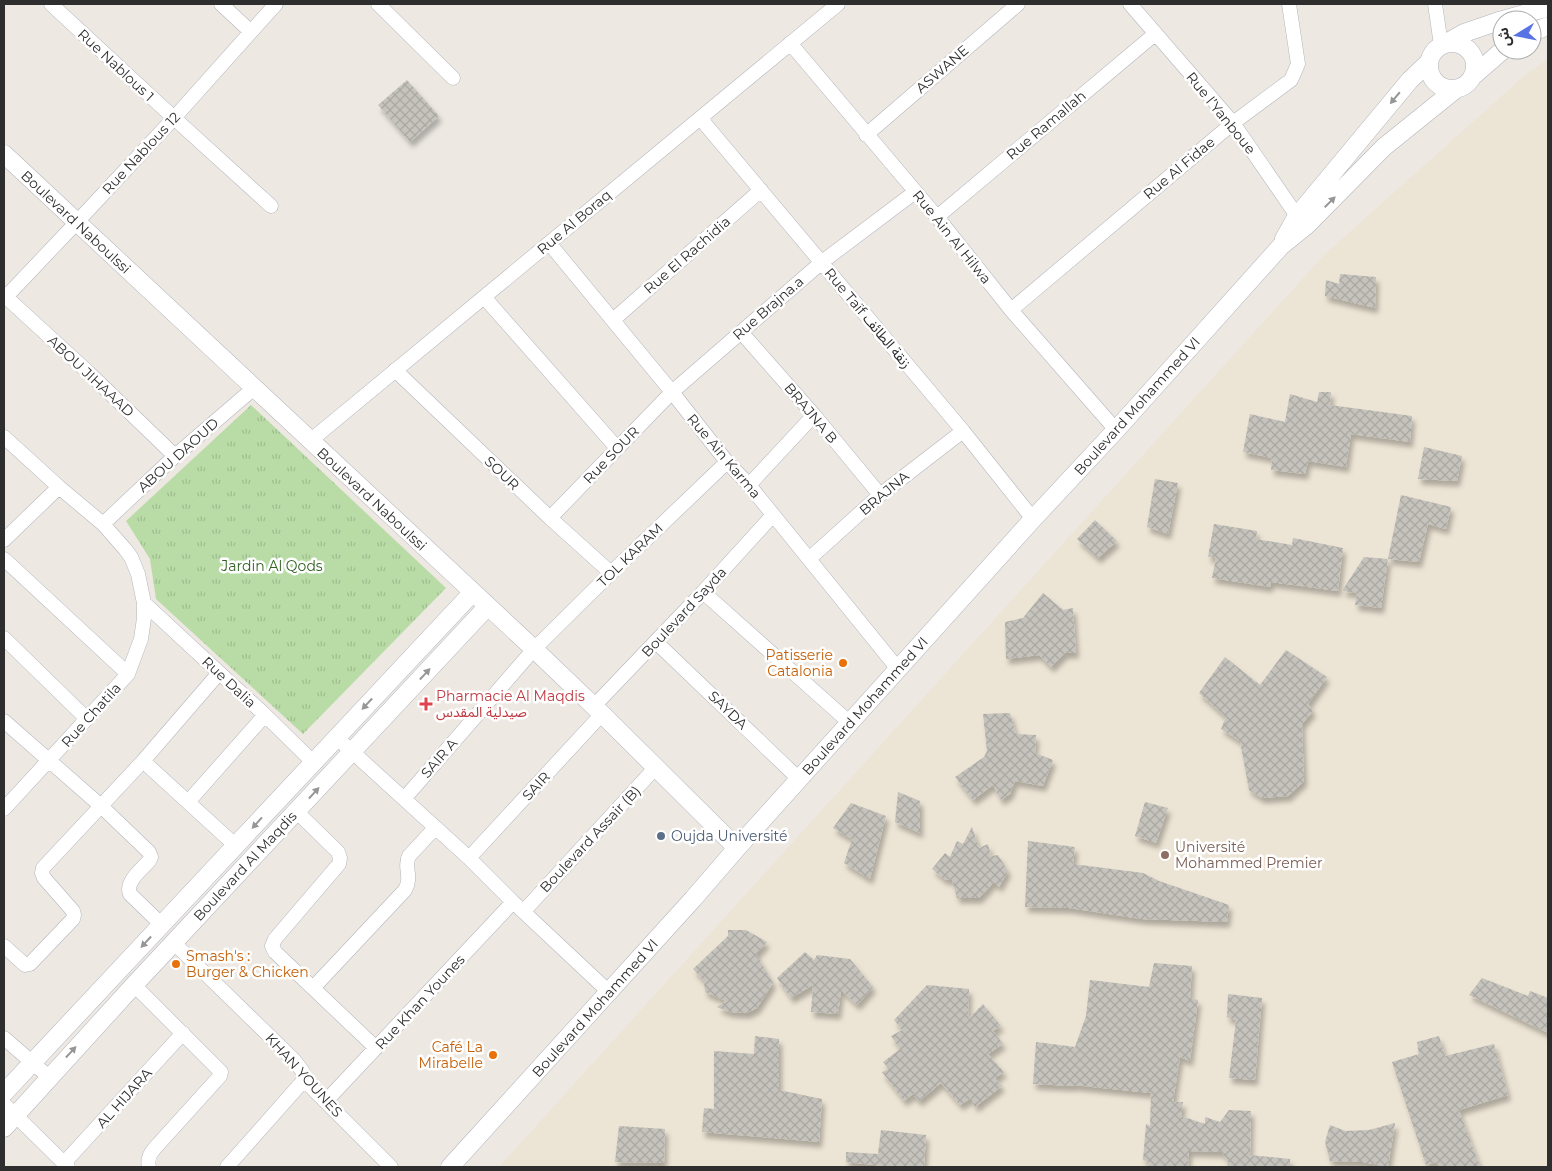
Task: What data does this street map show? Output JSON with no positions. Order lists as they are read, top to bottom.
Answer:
{
  "streets": {
    "street": [
      "Rue Nablous 1",
      "ASWANE",
      "Rue l’Yanboue",
      "Rue Ramallah",
      "Rue Nablous 12",
      "Rue Al Fidae",
      "Boulevard Naboulssi",
      "Rue Al Boraq",
      "Rue Ain Al Hilwa",
      "Rue El Rachidia",
      "Rue Brajna.a",
      "Rue Taïf زنقة الطائف",
      "ABOU JIHAAAD",
      "Boulevard Mohammed VI",
      "BRAJNA B",
      "ABOU DAOUD",
      "Rue SOUR",
      "Rue Ain Karma",
      "SOUR",
      "BRAJNA",
      "TOL KARAM",
      "Boulevard Sayda",
      "Rue Dalia",
      "SAYDA",
      "Rue Chatila",
      "SAIR A",
      "SAIR",
      "Boulevard Assair (B)",
      "Boulevard Al Maqdis",
      "Rue Khan Younes",
      "KHAN YOUNES",
      "AL HIJARA"
    ]
  },
  "crossings": [
    ["Rue Nablous 1", "Rue Nablous 12"],
    ["ASWANE", "Rue Ain Al Hilwa"],
    ["Rue l’Yanboue", "Rue Ramallah"],
    ["Rue l’Yanboue", "Rue Al Fidae"],
    ["Rue l’Yanboue", "Boulevard Mohammed VI"],
    ["Rue Ramallah", "Rue Ain Al Hilwa"],
    ["Rue Nablous 12", "Boulevard Naboulssi"],
    ["Rue Nablous 12", "ABOU JIHAAAD"],
    ["Rue Al Fidae", "Rue Ain Al Hilwa"],
    ["Boulevard Naboulssi", "Rue Al Boraq"],
    ["Boulevard Naboulssi", "Boulevard Mohammed VI"],
    ["Boulevard Naboulssi", "ABOU DAOUD"],
    ["Boulevard Naboulssi", "TOL KARAM"],
    ["Boulevard Naboulssi", "Boulevard Sayda"],
    ["Boulevard Naboulssi", "SAIR A"],
    ["Boulevard Naboulssi", "SAIR"],
    ["Boulevard Naboulssi", "Boulevard Assair (B)"],
    ["Boulevard Naboulssi", "Boulevard Al Maqdis"],
    ["Rue Al Boraq", "Rue Ain Al Hilwa"],
    ["Rue Al Boraq", "Rue Taïf زنقة الطائف"],
    ["Rue Al Boraq", "Rue Ain Karma"],
    ["Rue Al Boraq", "SOUR"],
    ["Rue Ain Al Hilwa", "Rue Brajna.a"],
    ["Rue Ain Al Hilwa", "Boulevard Mohammed VI"],
    ["Rue El Rachidia", "Rue Taïf زنقة الطائف"],
    ["Rue El Rachidia", "Rue Ain Karma"],
    ["Rue Brajna.a", "Rue Taïf زنقة الطائف"],
    ["Rue Brajna.a", "BRAJNA B"],
    ["Rue Brajna.a", "Rue SOUR"],
    ["Rue Brajna.a", "Rue Ain Karma"],
    ["Rue Taïf زنقة الطائف", "Boulevard Mohammed VI"],
    ["Rue Taïf زنقة الطائف", "BRAJNA"],
    ["ABOU JIHAAAD", "ABOU DAOUD"],
    ["Boulevard Mohammed VI", "Rue Ain Karma"],
    ["Boulevard Mohammed VI", "SAYDA"],
    ["BRAJNA B", "BRAJNA"],
    ["ABOU DAOUD", "Rue Chatila"],
    ["Rue SOUR", "Rue Ain Karma"],
    ["Rue SOUR", "SOUR"],
    ["Rue Ain Karma", "BRAJNA"],
    ["Rue Ain Karma", "TOL KARAM"],
    ["Rue Ain Karma", "Boulevard Sayda"],
    ["SOUR", "TOL KARAM"],
    ["TOL KARAM", "SAIR A"],
    ["Boulevard Sayda", "SAYDA"],
    ["Boulevard Sayda", "SAIR"],
    ["Rue Dalia", "Rue Chatila"],
    ["Rue Dalia", "Boulevard Al Maqdis"],
    ["Boulevard Assair (B)", "Rue Khan Younes"],
    ["Boulevard Al Maqdis", "KHAN YOUNES"],
    ["Rue Khan Younes", "KHAN YOUNES"]
  ],
  "parks": ["Jardin Al Qods"],
  "places": {
    "other": [
      "Patisserie Catalonia",
      "Oujda Université",
      "Université Mohammed Premier",
      "Smash's : Burger & Chicken",
      "Café La Mirabelle"
    ],
    "health": ["Pharmacie Al Maqdis صيدلية المقدس"]
  },
  "north": "left"
}
